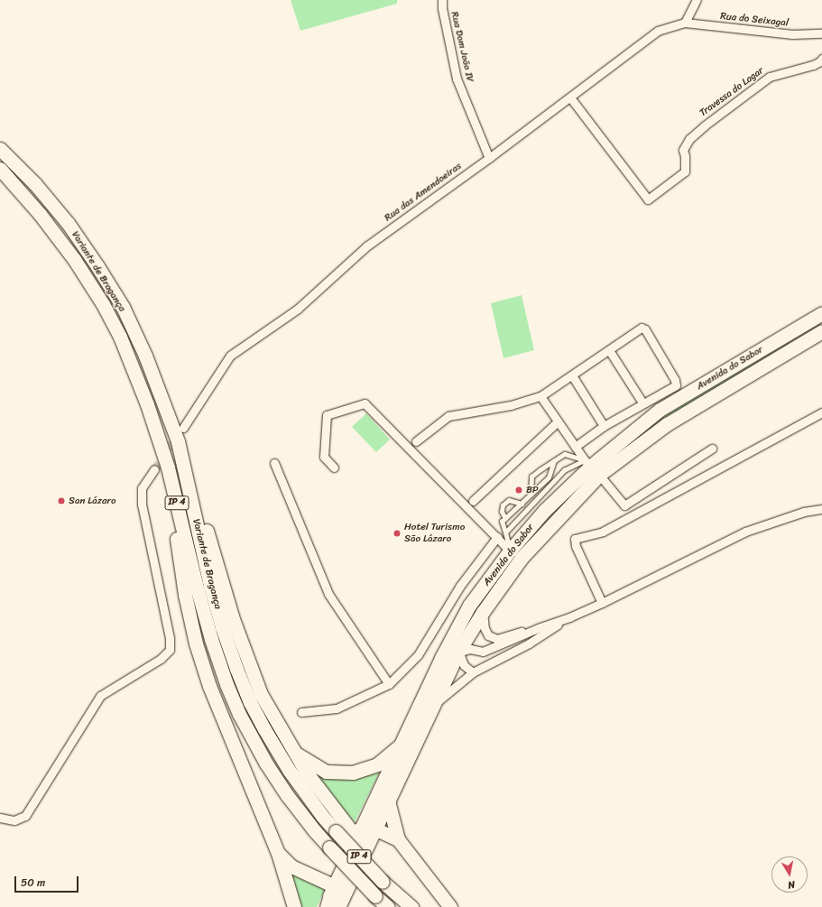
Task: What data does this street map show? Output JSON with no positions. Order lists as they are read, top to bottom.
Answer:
{
  "streets": {
    "main road": ["Variante de Bragança", "Avenida do Sabor", "IP 4"],
    "street": [
      "Rua do Seixagal",
      "Rua Dom João IV",
      "Travessa do Lagar",
      "Rua das Amendoeiras"
    ]
  },
  "crossings": [
    ["Rua do Seixagal", "Rua das Amendoeiras"],
    ["Rua Dom João IV", "Rua das Amendoeiras"],
    ["Travessa do Lagar", "Rua das Amendoeiras"]
  ],
  "places": ["BP", "San Lázaro", "Hotel Turismo São Lázaro"],
  "scale_bar": "50 m",
  "north": "bottom"
}
